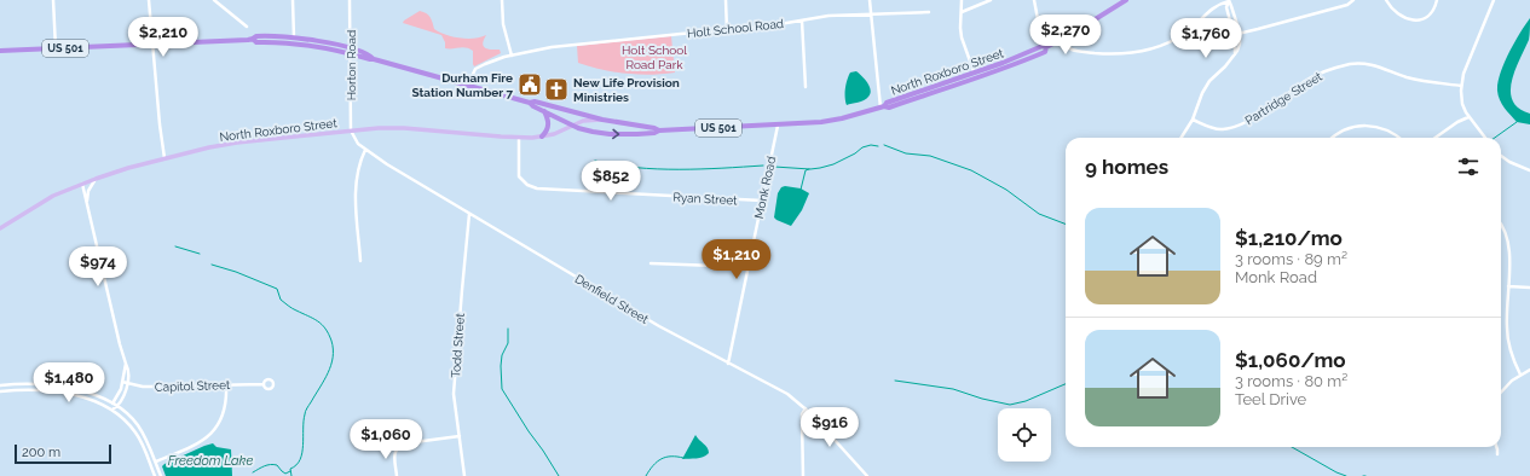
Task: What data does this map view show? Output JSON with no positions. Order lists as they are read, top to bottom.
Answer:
{
  "streets": {
    "highway": ["US 501", "North Roxboro Street"],
    "street": [
      "Holt School Road",
      "Horton Road",
      "Partridge Street",
      "Monk Road",
      "Ryan Street",
      "Denfield Street",
      "Todd Street",
      "Capitol Street"
    ]
  },
  "crossings": [
    ["Holt School Road", "US 501"],
    ["US 501", "Horton Road"],
    ["US 501", "North Roxboro Street"],
    ["Horton Road", "North Roxboro Street"],
    ["Horton Road", "Denfield Street"],
    ["North Roxboro Street", "Monk Road"],
    ["North Roxboro Street", "Ryan Street"],
    ["North Roxboro Street", "Denfield Street"],
    ["Monk Road", "Ryan Street"],
    ["Monk Road", "Denfield Street"],
    ["Denfield Street", "Todd Street"]
  ],
  "water": ["Freedom Lake"],
  "parks": ["Holt School Road Park"],
  "places": {
    "public building": ["Durham Fire Station Number 7"],
    "church": ["New Life Provision Ministries"]
  },
  "scale_bar": "200 m",
  "page": {
    "price": [
      "$2,270",
      "$2,210",
      "$1,760",
      "$852",
      "$1,210",
      "$974",
      "$1,480",
      "$916",
      "$1,060"
    ],
    "heading": "9 homes",
    "list": [
      {
        "name": "$1,210/mo",
        "note": "3 rooms · 89 m² · Monk Road"
      },
      {
        "name": "$1,060/mo",
        "note": "3 rooms · 80 m² · Teel Drive"
      }
    ],
    "scale": "200 m"
  }
}
